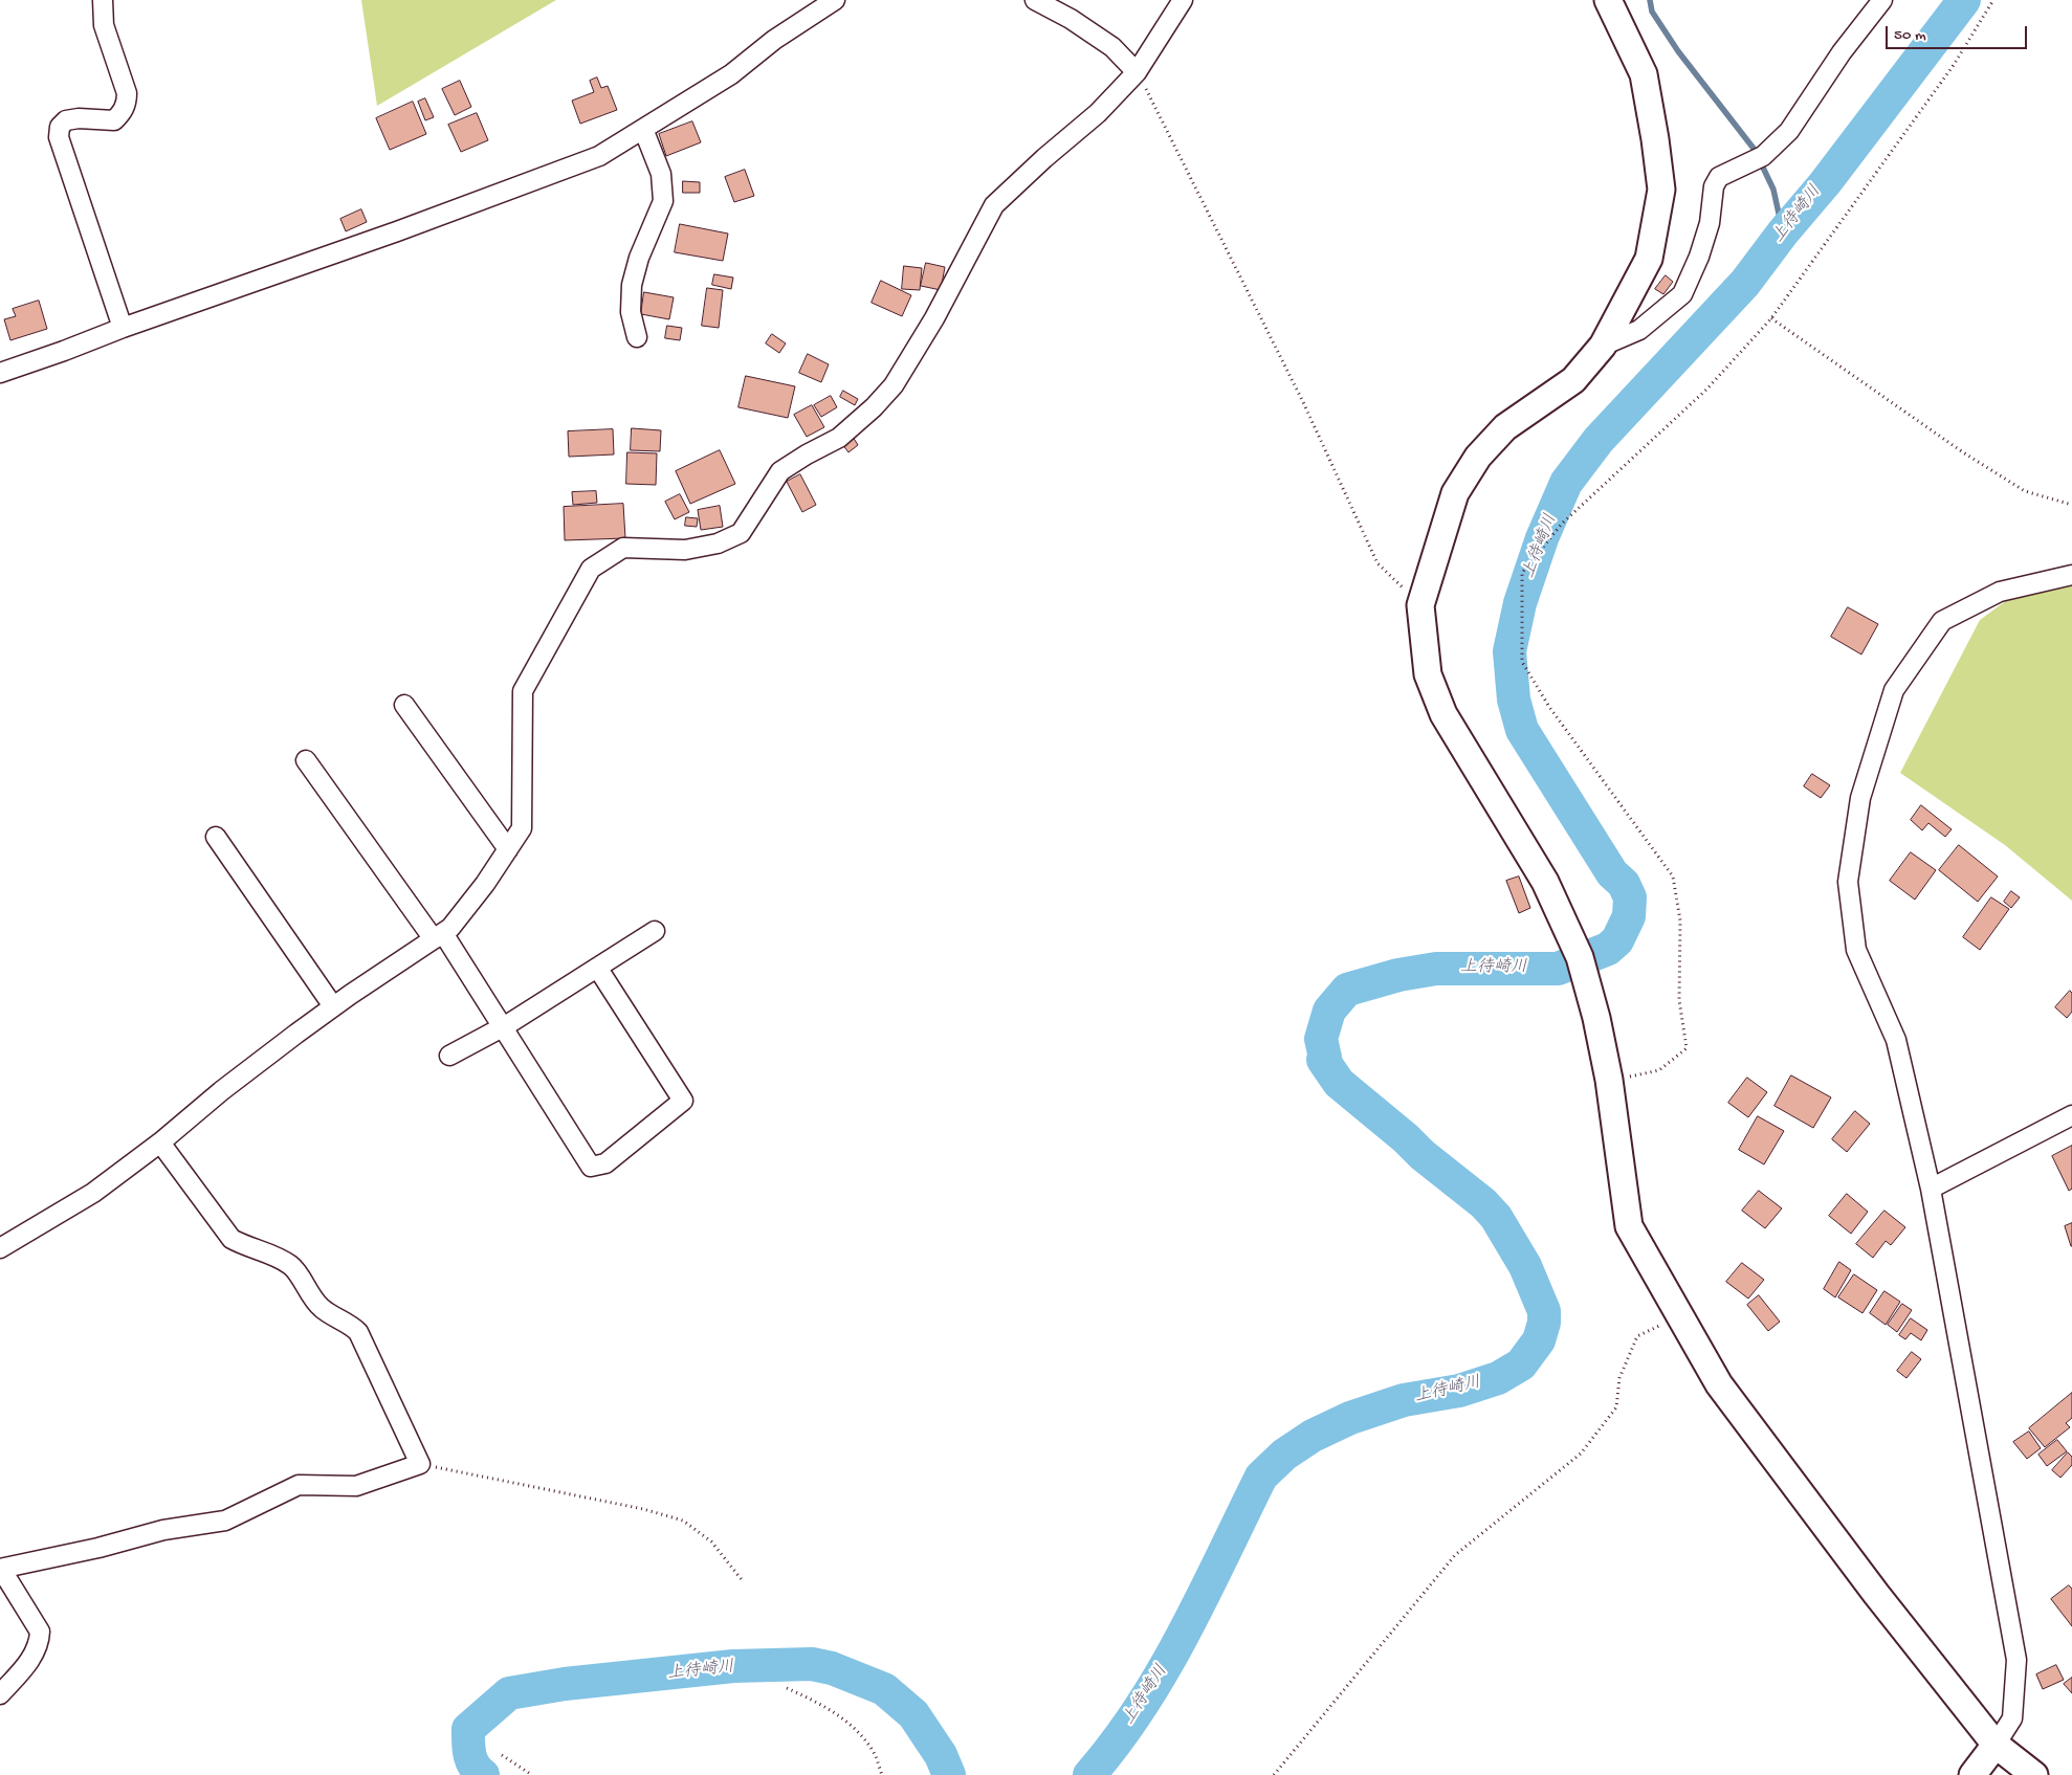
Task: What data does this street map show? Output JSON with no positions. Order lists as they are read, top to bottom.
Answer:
{
  "water": ["上待崎川"],
  "scale_bar": "50 m"
}
